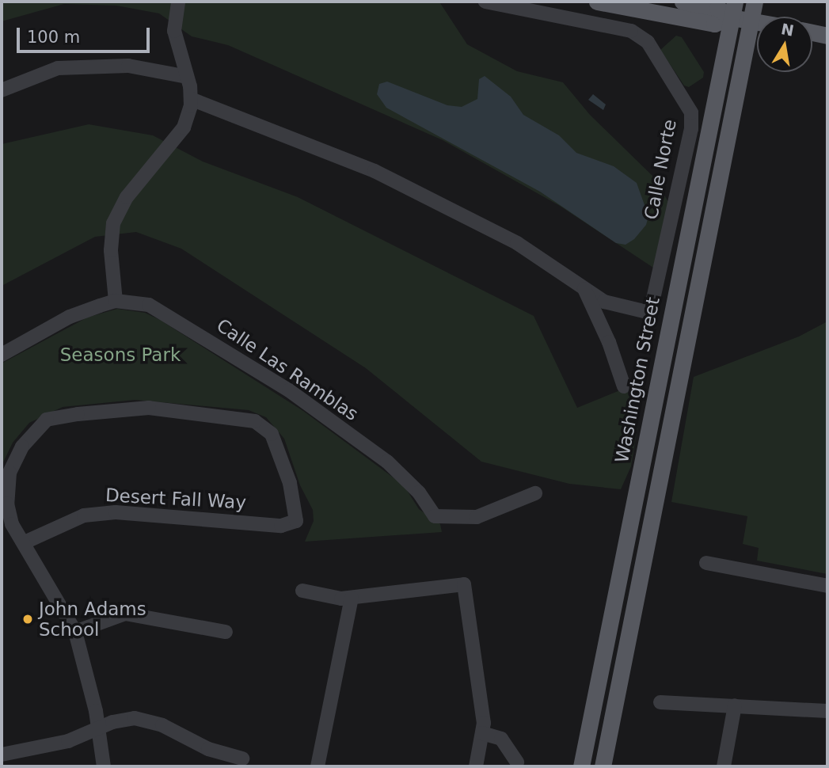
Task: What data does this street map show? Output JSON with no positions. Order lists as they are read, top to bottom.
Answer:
{
  "streets": {
    "main road": ["Washington Street"],
    "street": ["Calle Norte", "Calle Las Ramblas", "Desert Fall Way"]
  },
  "parks": ["Seasons Park"],
  "places": ["John Adams School"],
  "scale_bar": "100 m",
  "north": "top"
}
